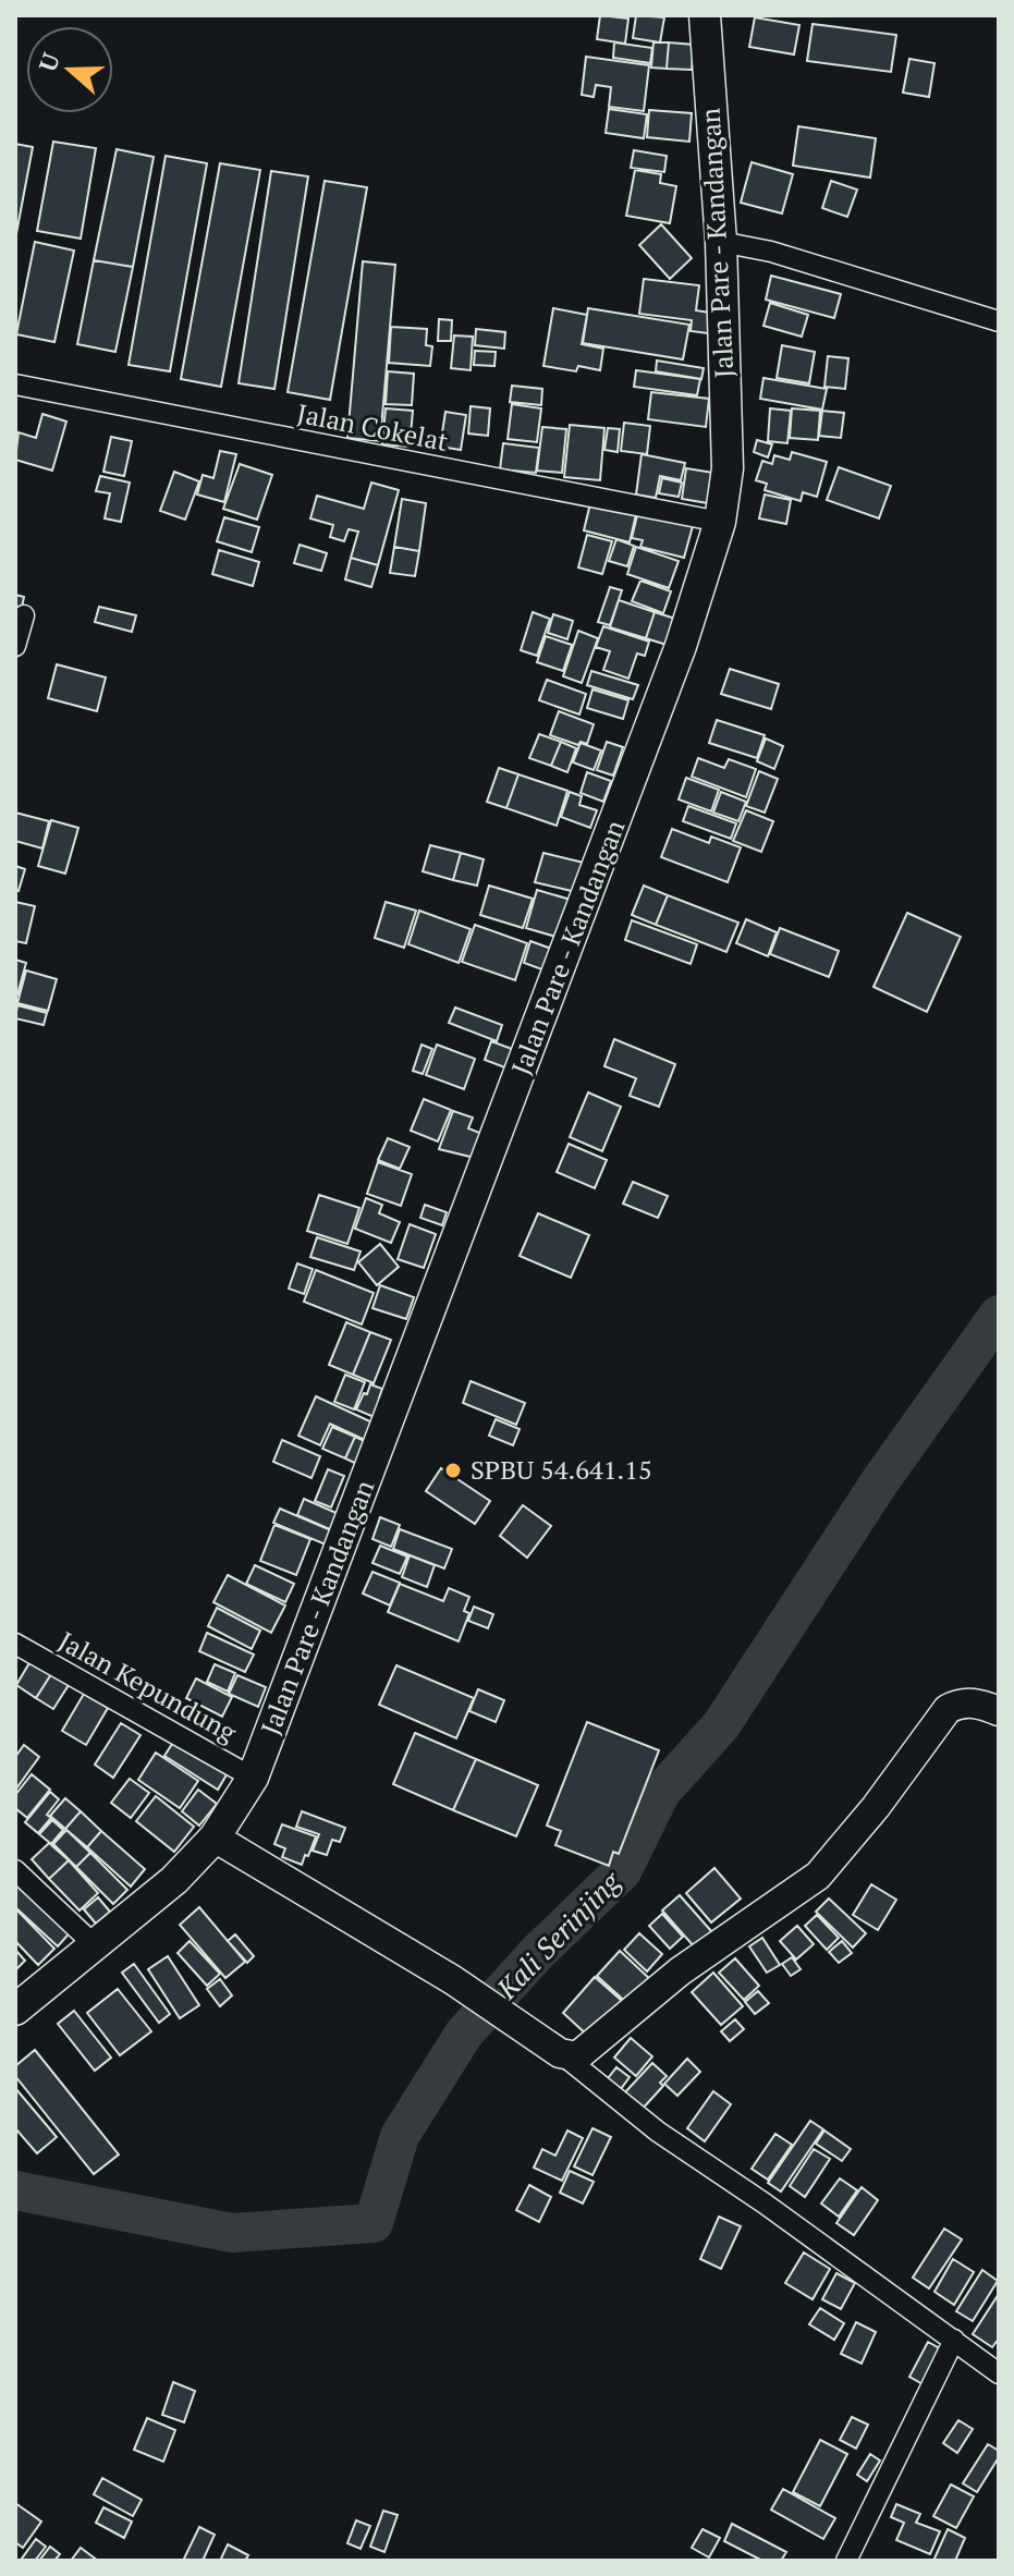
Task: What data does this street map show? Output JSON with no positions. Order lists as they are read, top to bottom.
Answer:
{
  "streets": {
    "main road": ["Jalan Pare - Kandangan"],
    "street": ["Jalan Cokelat", "Jalan Kepundung"]
  },
  "crossings": [
    ["Jalan Pare - Kandangan", "Jalan Cokelat"],
    ["Jalan Pare - Kandangan", "Jalan Kepundung"]
  ],
  "water": ["Kali Serinjing"],
  "places": ["SPBU 54.641.15"],
  "north": "left"
}
